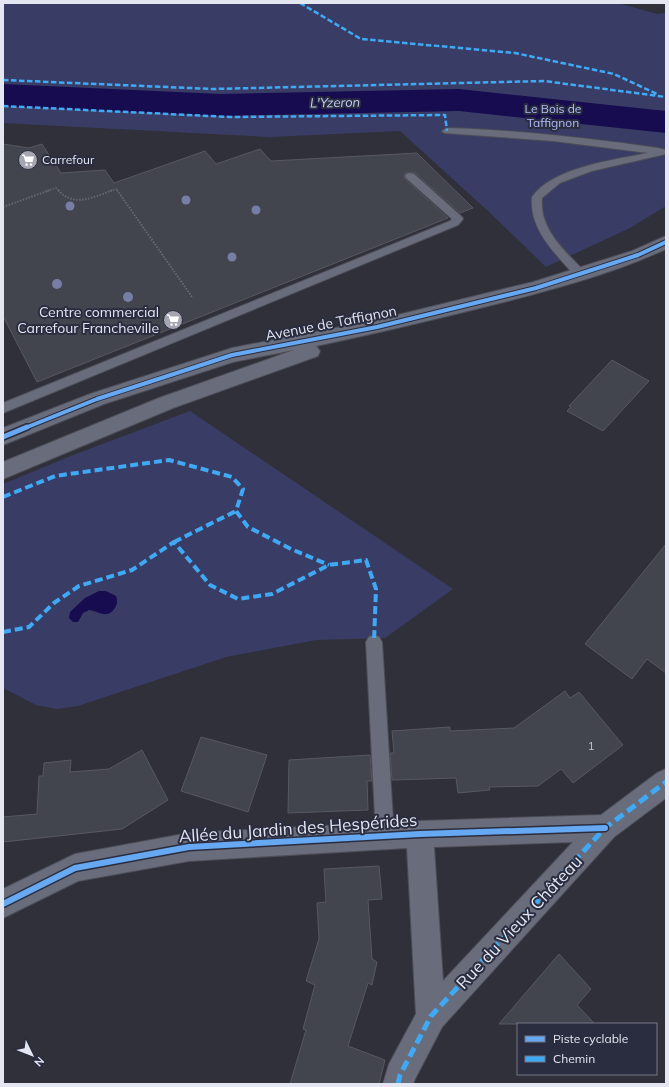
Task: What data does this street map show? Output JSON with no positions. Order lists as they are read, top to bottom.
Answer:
{
  "streets": {
    "street": ["Avenue de Taffignon", "Allée du Jardin des Hespérides", "Rue du Vieux Château"]
  },
  "crossings": [
    ["Allée du Jardin des Hespérides", "Rue du Vieux Château"]
  ],
  "water": ["L'Yzeron"],
  "parks": ["Le Bois de Taffignon"],
  "places": {
    "supermarket": ["Carrefour", "Centre commercial Carrefour Francheville"]
  },
  "house_numbers": ["1"],
  "legend": ["Piste cyclable", "Chemin"],
  "north": "bottom right"
}
